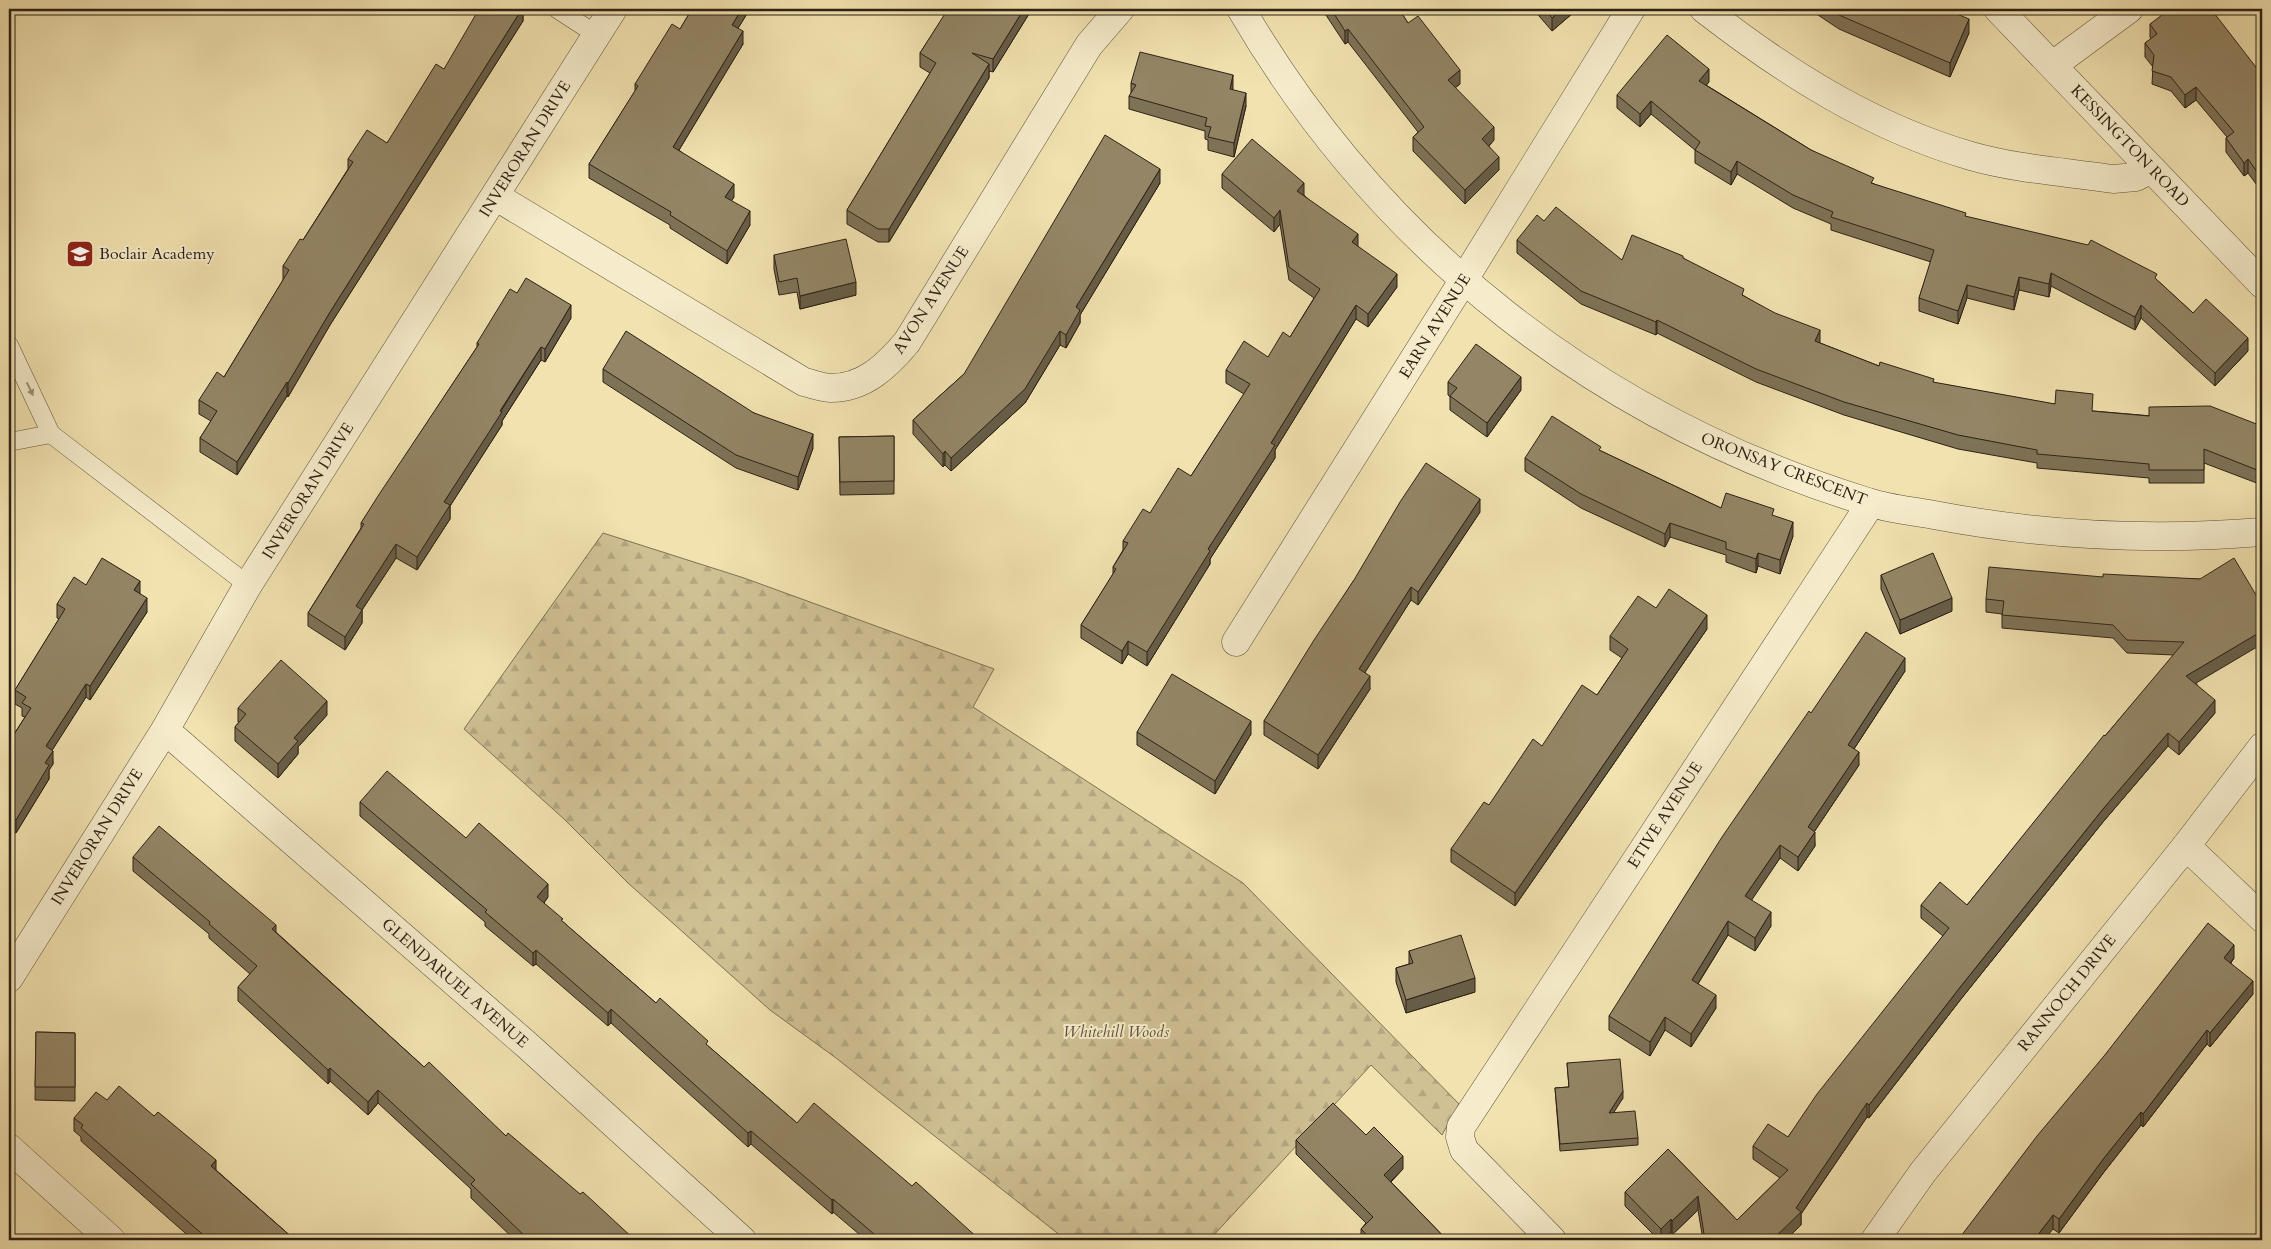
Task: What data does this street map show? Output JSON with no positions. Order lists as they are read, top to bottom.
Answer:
{
  "streets": {
    "street": [
      "KESSINGTON ROAD",
      "INVERORAN DRIVE",
      "AVON AVENUE",
      "EARN AVENUE",
      "ORONSAY CRESCENT",
      "ETIVE AVENUE",
      "GLENDARUEL AVENUE",
      "RANNOCH DRIVE"
    ]
  },
  "crossings": [
    ["INVERORAN DRIVE", "AVON AVENUE"],
    ["INVERORAN DRIVE", "GLENDARUEL AVENUE"],
    ["EARN AVENUE", "ORONSAY CRESCENT"],
    ["ORONSAY CRESCENT", "ETIVE AVENUE"]
  ],
  "parks": ["Whitehill Woods"],
  "places": {
    "school or university": ["Boclair Academy"]
  }
}
